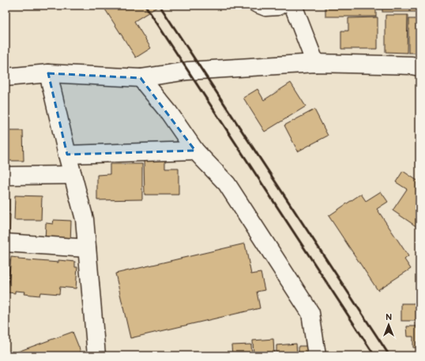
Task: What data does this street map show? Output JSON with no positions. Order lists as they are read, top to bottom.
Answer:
{
  "north": "top"
}
